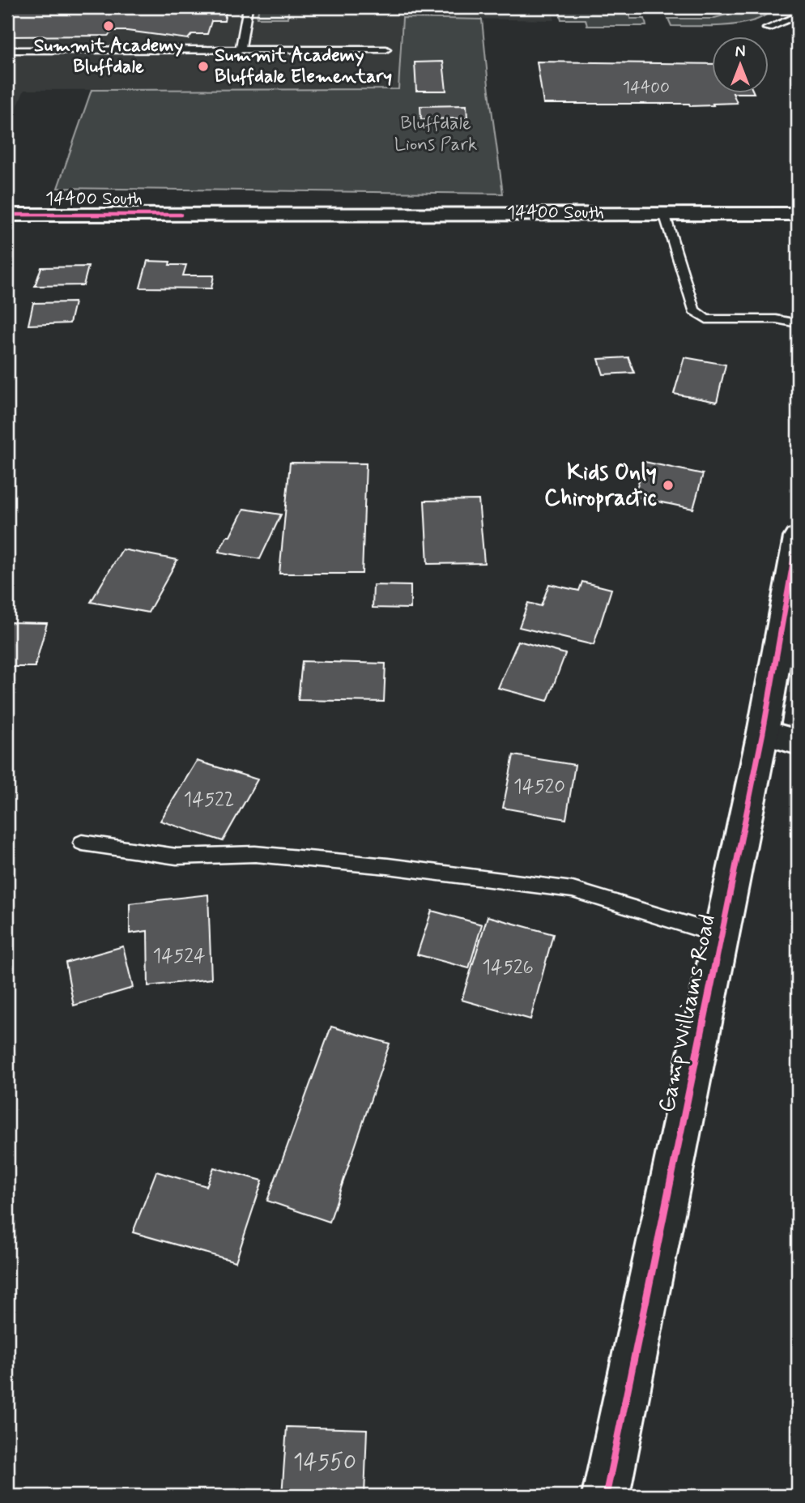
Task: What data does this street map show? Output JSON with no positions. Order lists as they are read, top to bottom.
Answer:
{
  "streets": {
    "main road": ["14400 South", "Camp Williams Road"]
  },
  "parks": ["Bluffdale Lions Park"],
  "places": ["Summit Academy Bluffdale", "Summit Academy Bluffdale Elementary", "Kids Only Chiropractic"],
  "house_numbers": [
    "14400",
    "14520",
    "14522",
    "14524",
    "14526",
    "14550"
  ],
  "north": "top"
}
